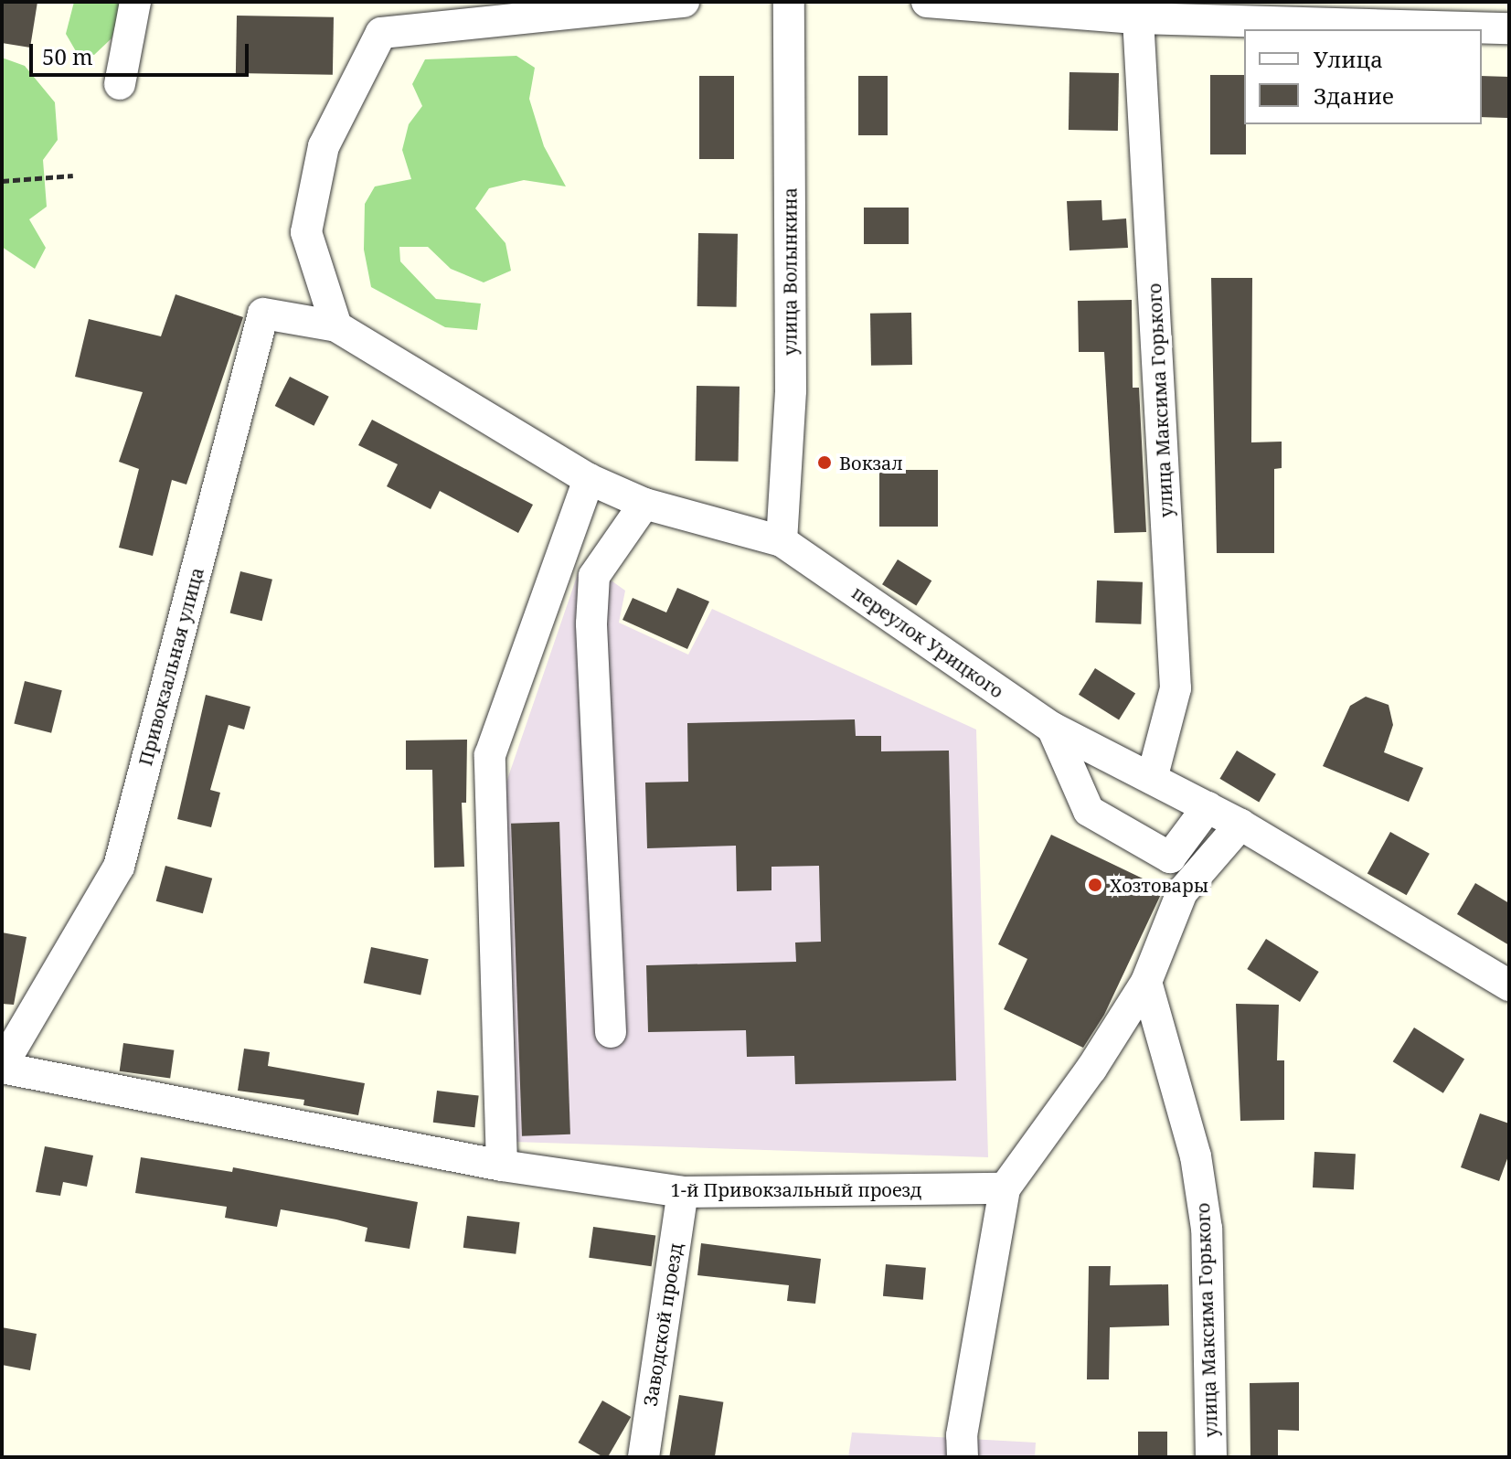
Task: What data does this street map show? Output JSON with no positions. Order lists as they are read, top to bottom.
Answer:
{
  "streets": {
    "street": [
      "улица Волынкина",
      "улица Максима Горького",
      "переулок Урицкого",
      "Привокзальная улица",
      "1-й Привокзальный проезд",
      "Заводской проезд"
    ]
  },
  "crossings": [
    ["улица Волынкина", "переулок Урицкого"],
    ["улица Максима Горького", "переулок Урицкого"],
    ["переулок Урицкого", "Привокзальная улица"],
    ["Привокзальная улица", "1-й Привокзальный проезд"],
    ["1-й Привокзальный проезд", "Заводской проезд"]
  ],
  "places": ["Вокзал", "Хозтовары"],
  "legend": ["Улица", "Здание"],
  "scale_bar": "50 m"
}
